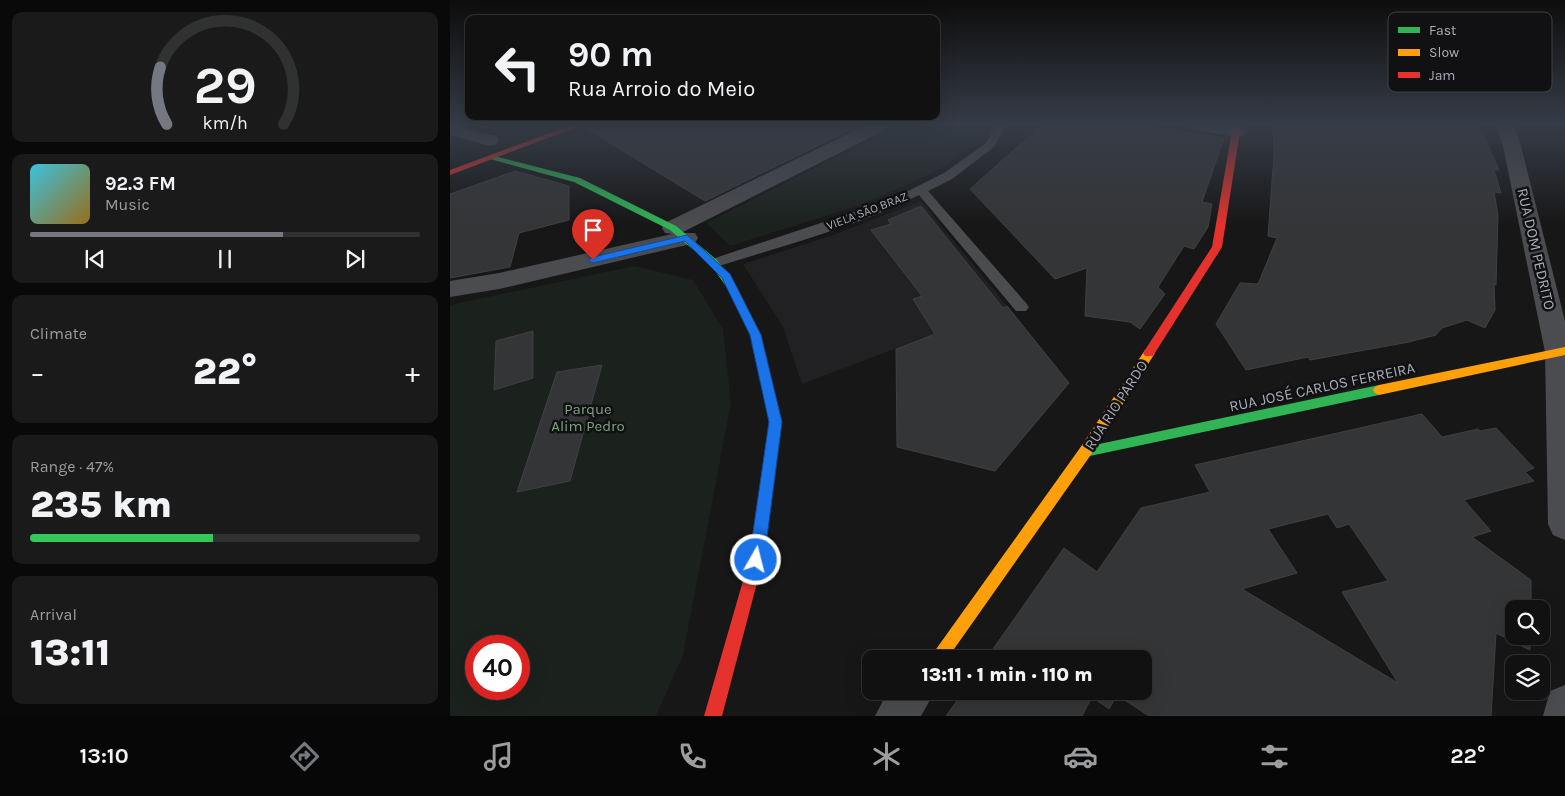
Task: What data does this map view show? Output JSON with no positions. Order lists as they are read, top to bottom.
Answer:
{
  "streets": {
    "street": ["RUA DOM PEDRITO", "RUA JOSÉ CARLOS FERREIRA", "RUA RIO PARDO"],
    "lane": ["VIELA SÃO BRAZ"]
  },
  "crossings": [
    ["RUA DOM PEDRITO", "RUA JOSÉ CARLOS FERREIRA"],
    ["RUA JOSÉ CARLOS FERREIRA", "RUA RIO PARDO"]
  ],
  "parks": ["Parque Alim Pedro"],
  "legend": ["Fast", "Slow", "Jam"],
  "page": {
    "turn": ["90 m", "Rua Arroio do Meio"],
    "song": ["92.3 FM", "Music"],
    "tile": [
      "Climate",
      ["Range · 47%", "235 km"],
      ["Arrival", "13:11"]
    ],
    "heat": ["−", "22°", "+"],
    "limit": "40",
    "trip": "13:11 · 1 min · 110 m",
    "tabs": ["13:10", "22°"],
    "gauge": ["29", "km/h"]
  }
}
